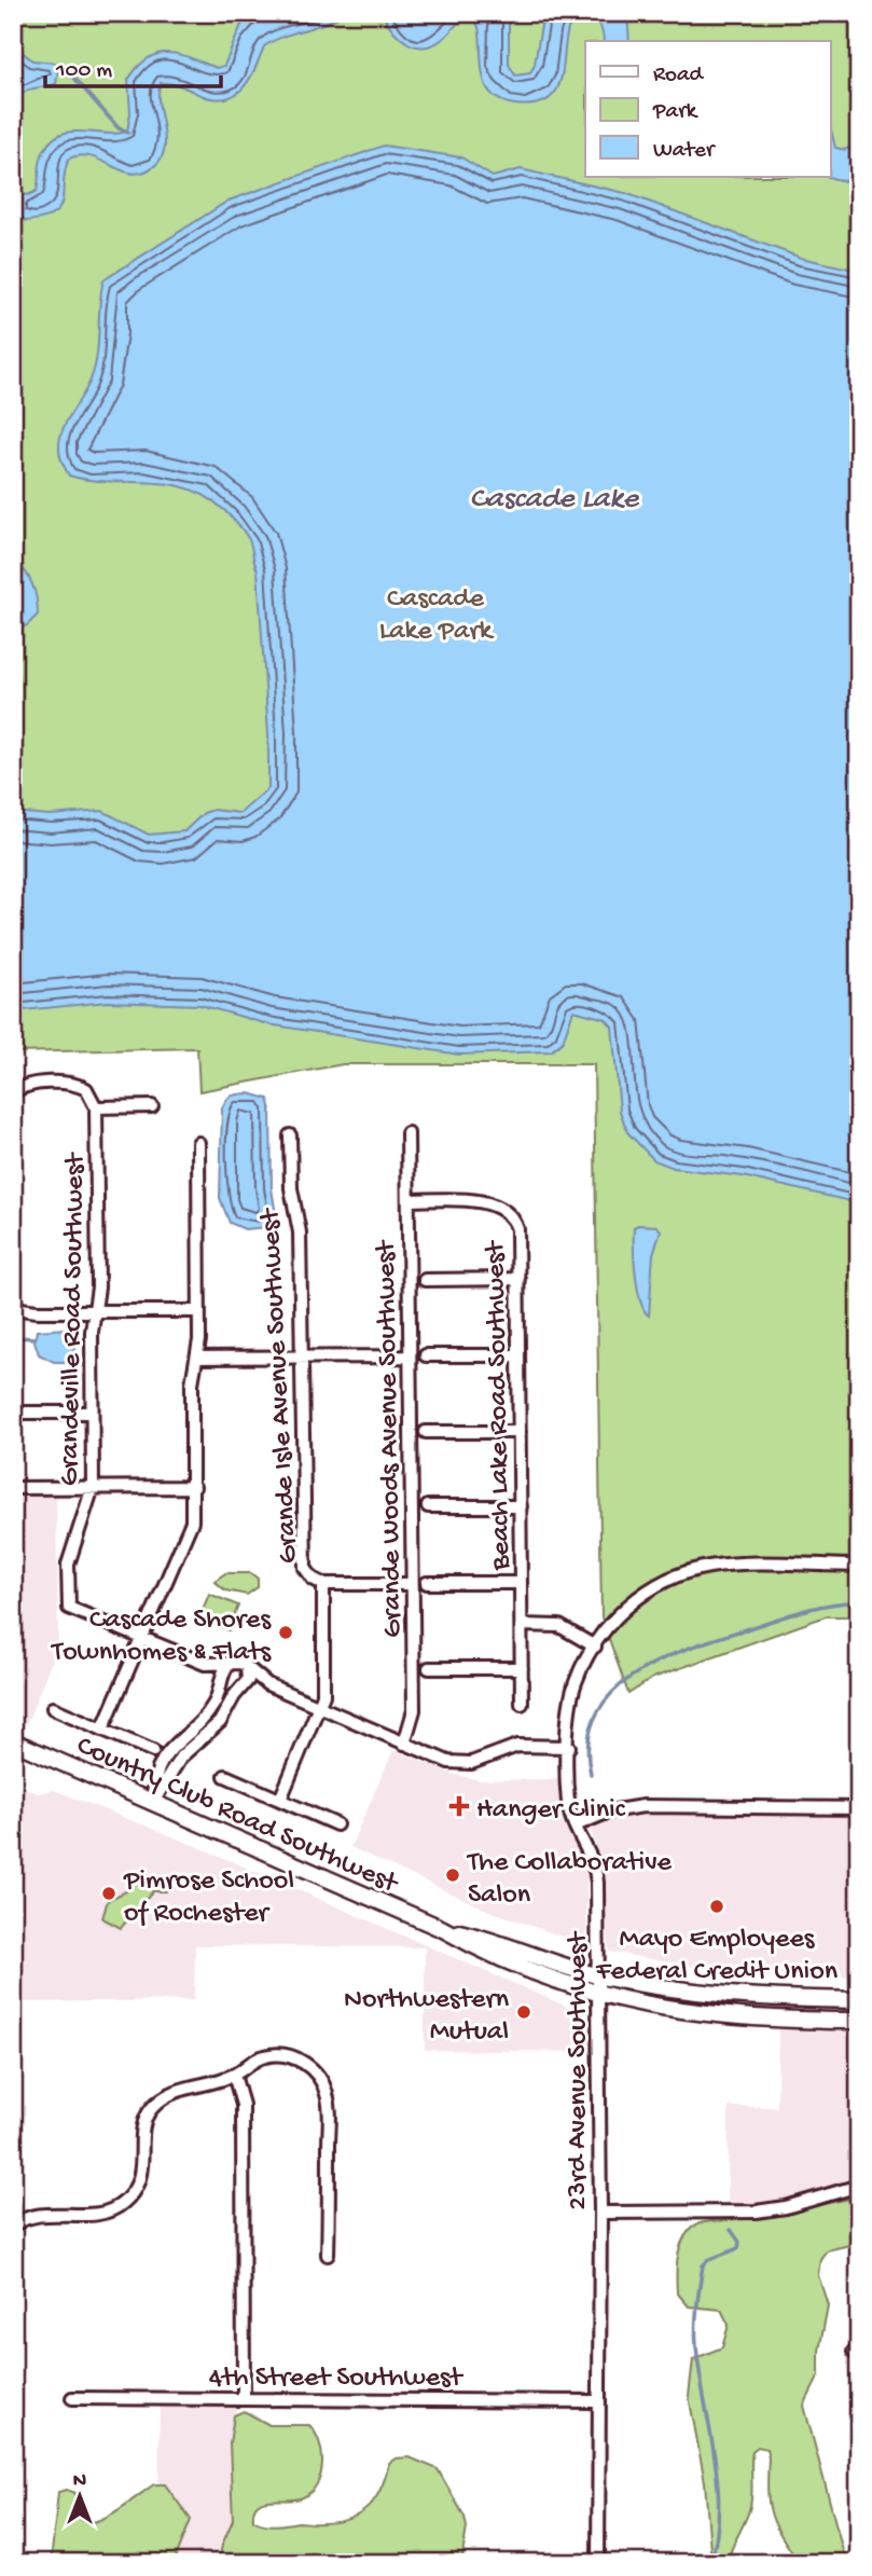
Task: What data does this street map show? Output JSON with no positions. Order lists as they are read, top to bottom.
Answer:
{
  "streets": {
    "main road": ["Country Club Road Southwest"],
    "street": [
      "Grandeville Road Southwest",
      "Grande Isle Avenue Southwest",
      "Beach Lake Road Southwest",
      "Grande Woods Avenue Southwest",
      "23rd Avenue Southwest",
      "4th Street Southwest"
    ]
  },
  "crossings": [
    ["Grandeville Road Southwest", "Grande Isle Avenue Southwest"],
    ["Grandeville Road Southwest", "Grande Woods Avenue Southwest"],
    ["Grandeville Road Southwest", "23rd Avenue Southwest"],
    ["Beach Lake Road Southwest", "Grande Woods Avenue Southwest"],
    ["23rd Avenue Southwest", "4th Street Southwest"]
  ],
  "water": ["Cascade Lake"],
  "parks": ["Cascade Lake Park"],
  "places": {
    "other": [
      "Cascade Shores Townhomes & Flats",
      "The Collaborative Salon",
      "Pimrose School of Rochester",
      "Mayo Employees Federal Credit Union",
      "Northwestern Mutual"
    ],
    "health": ["Hanger Clinic"]
  },
  "legend": ["Road", "Park", "Water"],
  "scale_bar": "100 m",
  "north": "top"
}
